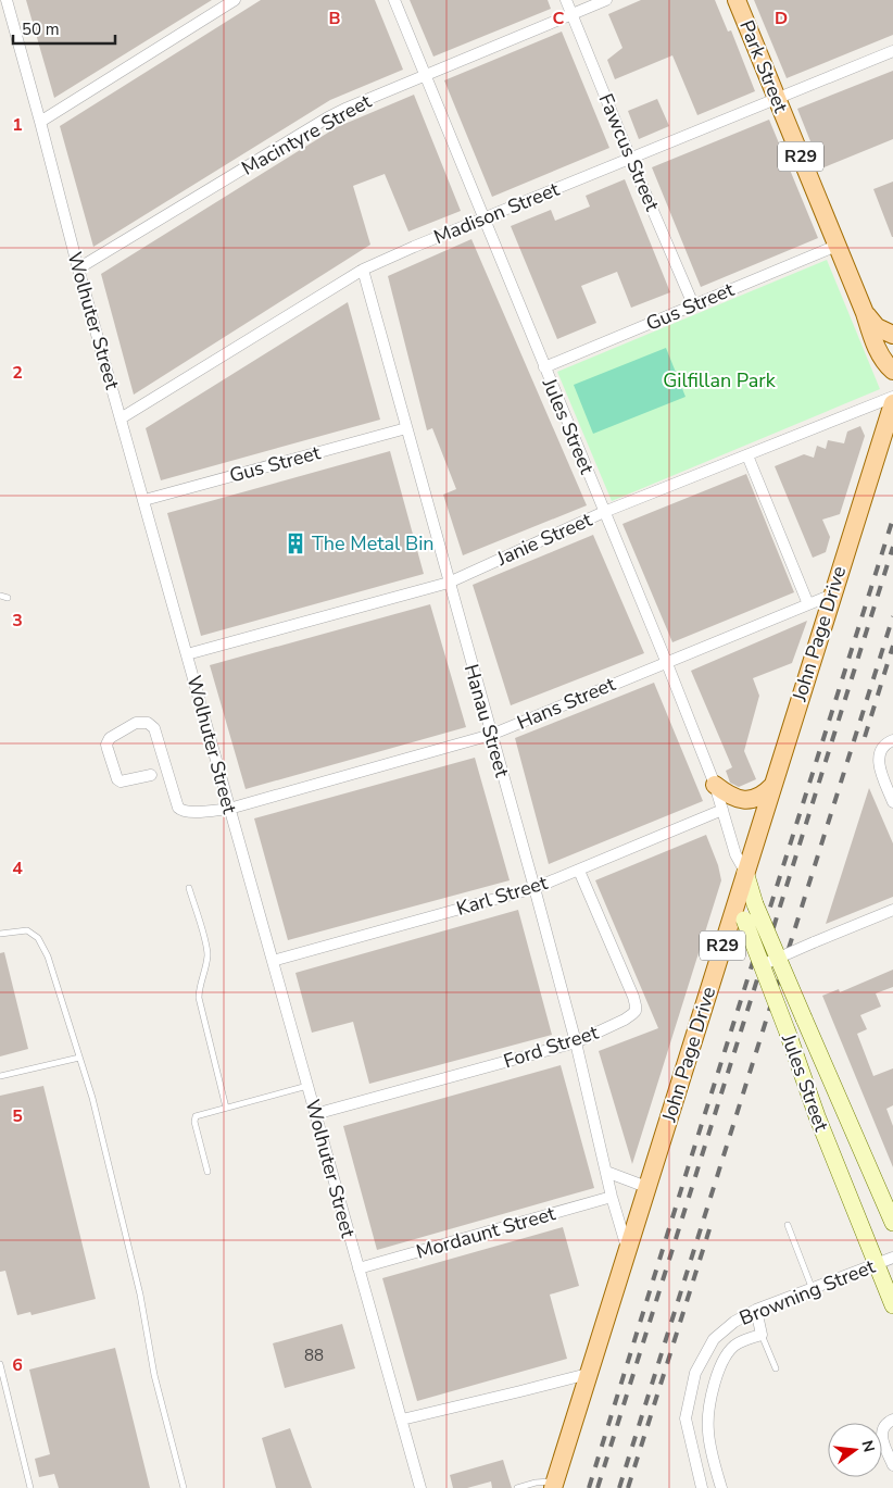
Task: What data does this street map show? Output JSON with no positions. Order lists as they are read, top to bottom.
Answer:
{
  "streets": {
    "main road": [
      "Park Street",
      "R29",
      "Jules Street",
      "John Page Drive"
    ],
    "street": [
      "Macintyre Street",
      "Fawcus Street",
      "Madison Street",
      "Gus Street",
      "Wolhuter Street",
      "Janie Street",
      "Hans Street",
      "Hanau Street",
      "Karl Street",
      "Ford Street",
      "Mordaunt Street",
      "Browning Street"
    ]
  },
  "crossings": [
    ["Park Street", "Madison Street"],
    ["Park Street", "Gus Street"],
    ["Macintyre Street", "Fawcus Street"],
    ["Macintyre Street", "Wolhuter Street"],
    ["Macintyre Street", "Jules Street"],
    ["Fawcus Street", "Madison Street"],
    ["Fawcus Street", "Gus Street"],
    ["Madison Street", "Wolhuter Street"],
    ["Madison Street", "Jules Street"],
    ["Madison Street", "Hanau Street"],
    ["Gus Street", "Wolhuter Street"],
    ["Gus Street", "Jules Street"],
    ["Gus Street", "Hanau Street"],
    ["Wolhuter Street", "Janie Street"],
    ["Wolhuter Street", "Hans Street"],
    ["Wolhuter Street", "Karl Street"],
    ["Wolhuter Street", "Ford Street"],
    ["Wolhuter Street", "Mordaunt Street"],
    ["Jules Street", "Janie Street"],
    ["Jules Street", "John Page Drive"],
    ["Jules Street", "Hans Street"],
    ["Jules Street", "Karl Street"],
    ["Jules Street", "Browning Street"],
    ["Janie Street", "Hanau Street"],
    ["John Page Drive", "Hans Street"],
    ["John Page Drive", "Hanau Street"],
    ["Hans Street", "Hanau Street"],
    ["Hanau Street", "Karl Street"],
    ["Hanau Street", "Ford Street"],
    ["Hanau Street", "Mordaunt Street"],
    ["Karl Street", "Ford Street"]
  ],
  "parks": ["Gilfillan Park"],
  "places": {
    "building": ["The Metal Bin"]
  },
  "house_numbers": ["88"],
  "scale_bar": "50 m",
  "north": "right",
  "grid": {
    "columns": ["B", "C", "D"],
    "rows": [
      "1",
      "2",
      "3",
      "4",
      "5",
      "6"
    ]
  }
}
